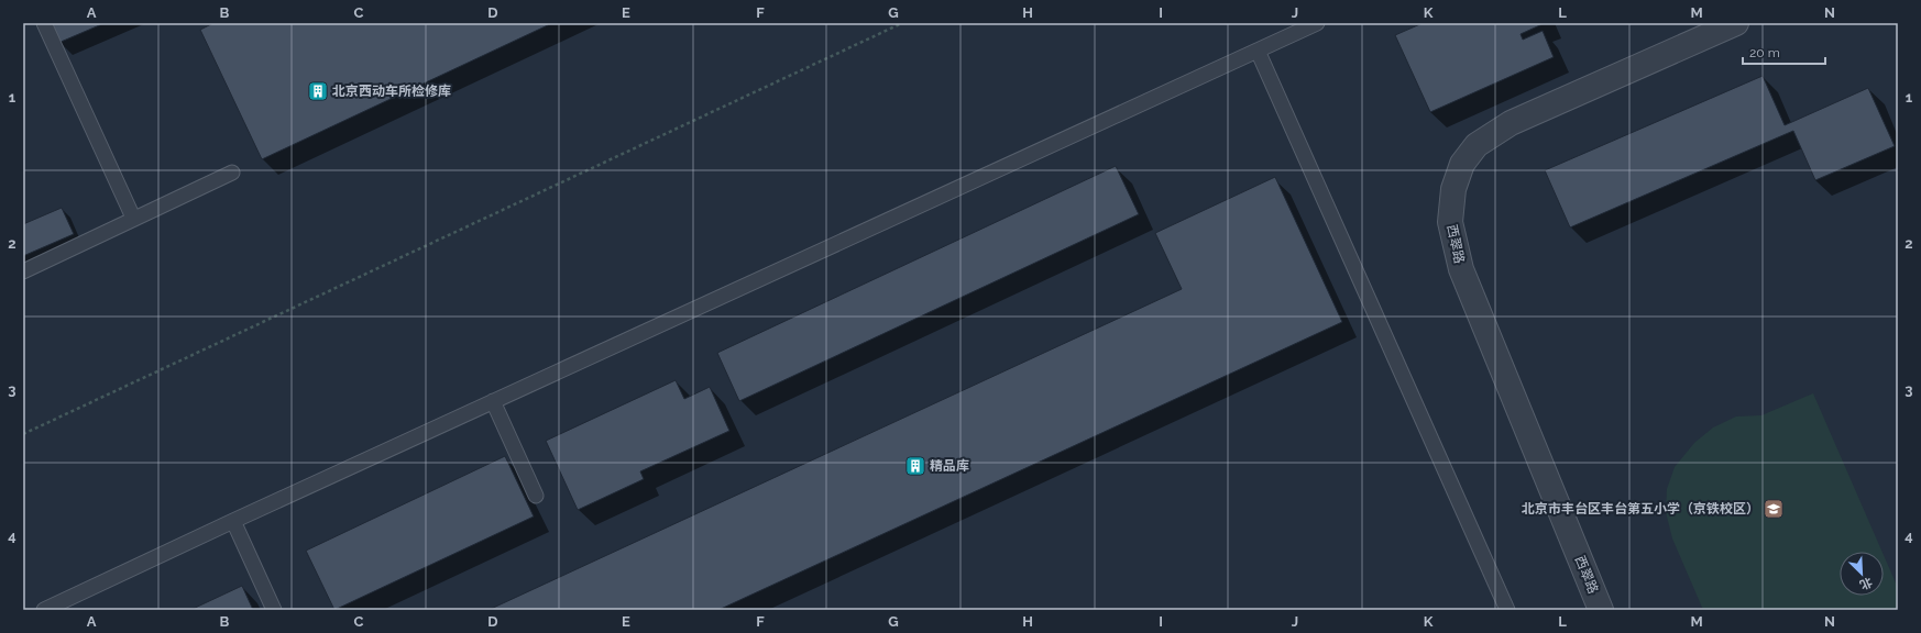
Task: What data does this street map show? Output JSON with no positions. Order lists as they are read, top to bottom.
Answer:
{
  "streets": {
    "street": ["西翠路"]
  },
  "places": {
    "building": ["北京西动车所检修库", "精品库"],
    "school or university": ["北京市丰台区丰台第五小学（京铁校区）"]
  },
  "scale_bar": "20 m",
  "north": "bottom right",
  "grid": {
    "columns": [
      "A",
      "B",
      "C",
      "D",
      "E",
      "F",
      "G",
      "H",
      "I",
      "J",
      "K",
      "L",
      "M",
      "N"
    ],
    "rows": [
      "1",
      "2",
      "3",
      "4"
    ]
  }
}
